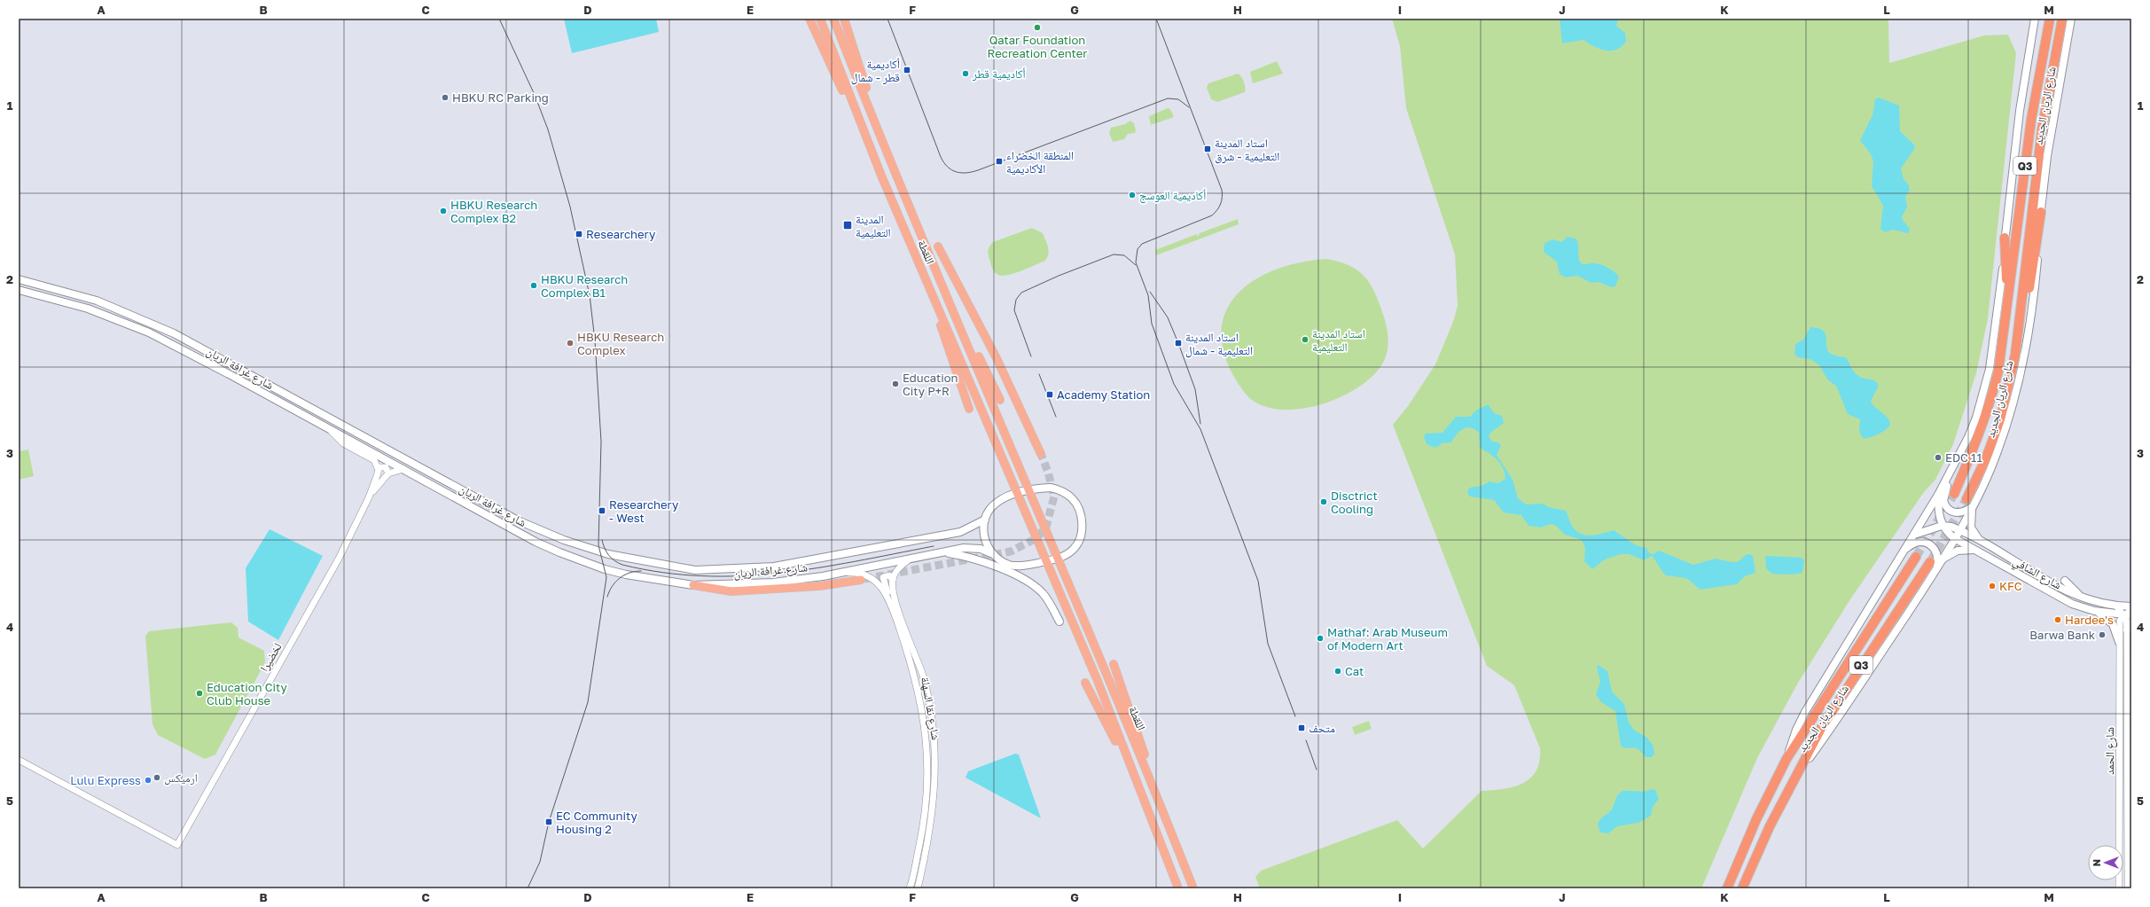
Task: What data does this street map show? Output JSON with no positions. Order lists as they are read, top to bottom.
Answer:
{
  "streets": {
    "highway": ["شارع الريان الجديد", "Q3"],
    "main road": ["اللقطة", "شارع غرافة الريان", "شارع الشافي"],
    "street": ["لخضيرا", "شارع نقا السهلة", "شارع الحمد"]
  },
  "crossings": [
    ["شارع الريان الجديد", "شارع الشافي"],
    ["شارع غرافة الريان", "شارع نقا السهلة"],
    ["شارع الشافي", "شارع الحمد"]
  ],
  "places": {
    "other": [
      "Qatar Foundation Recreation Center",
      "أكاديمية قطر",
      "HBKU RC Parking",
      "أكاديمية العوسج",
      "HBKU Research Complex B2",
      "HBKU Research Complex B1",
      "استاد المدينة التعليمية",
      "HBKU Research Complex",
      "Education City P+R",
      "EDC 11",
      "Disctrict Cooling",
      "KFC",
      "Hardee's",
      "Barwa Bank",
      "Mathaf: Arab Museum of Modern Art",
      "Cat",
      "Education City Club House",
      "ارميكس",
      "Lulu Express"
    ],
    "transit": [
      "أكاديمية قطر - شمال",
      "استاد المدينة التعليمية - شرق",
      "المنطقة الخضراء الأكاديمية",
      "المدينة التعليمية",
      "Researchery",
      "استاد المدينة التعليمية - شمال",
      "Academy Station",
      "Researchery - West",
      "متحف",
      "EC Community Housing 2"
    ]
  },
  "north": "left",
  "grid": {
    "columns": [
      "A",
      "B",
      "C",
      "D",
      "E",
      "F",
      "G",
      "H",
      "I",
      "J",
      "K",
      "L",
      "M"
    ],
    "rows": [
      "1",
      "2",
      "3",
      "4",
      "5"
    ]
  }
}
